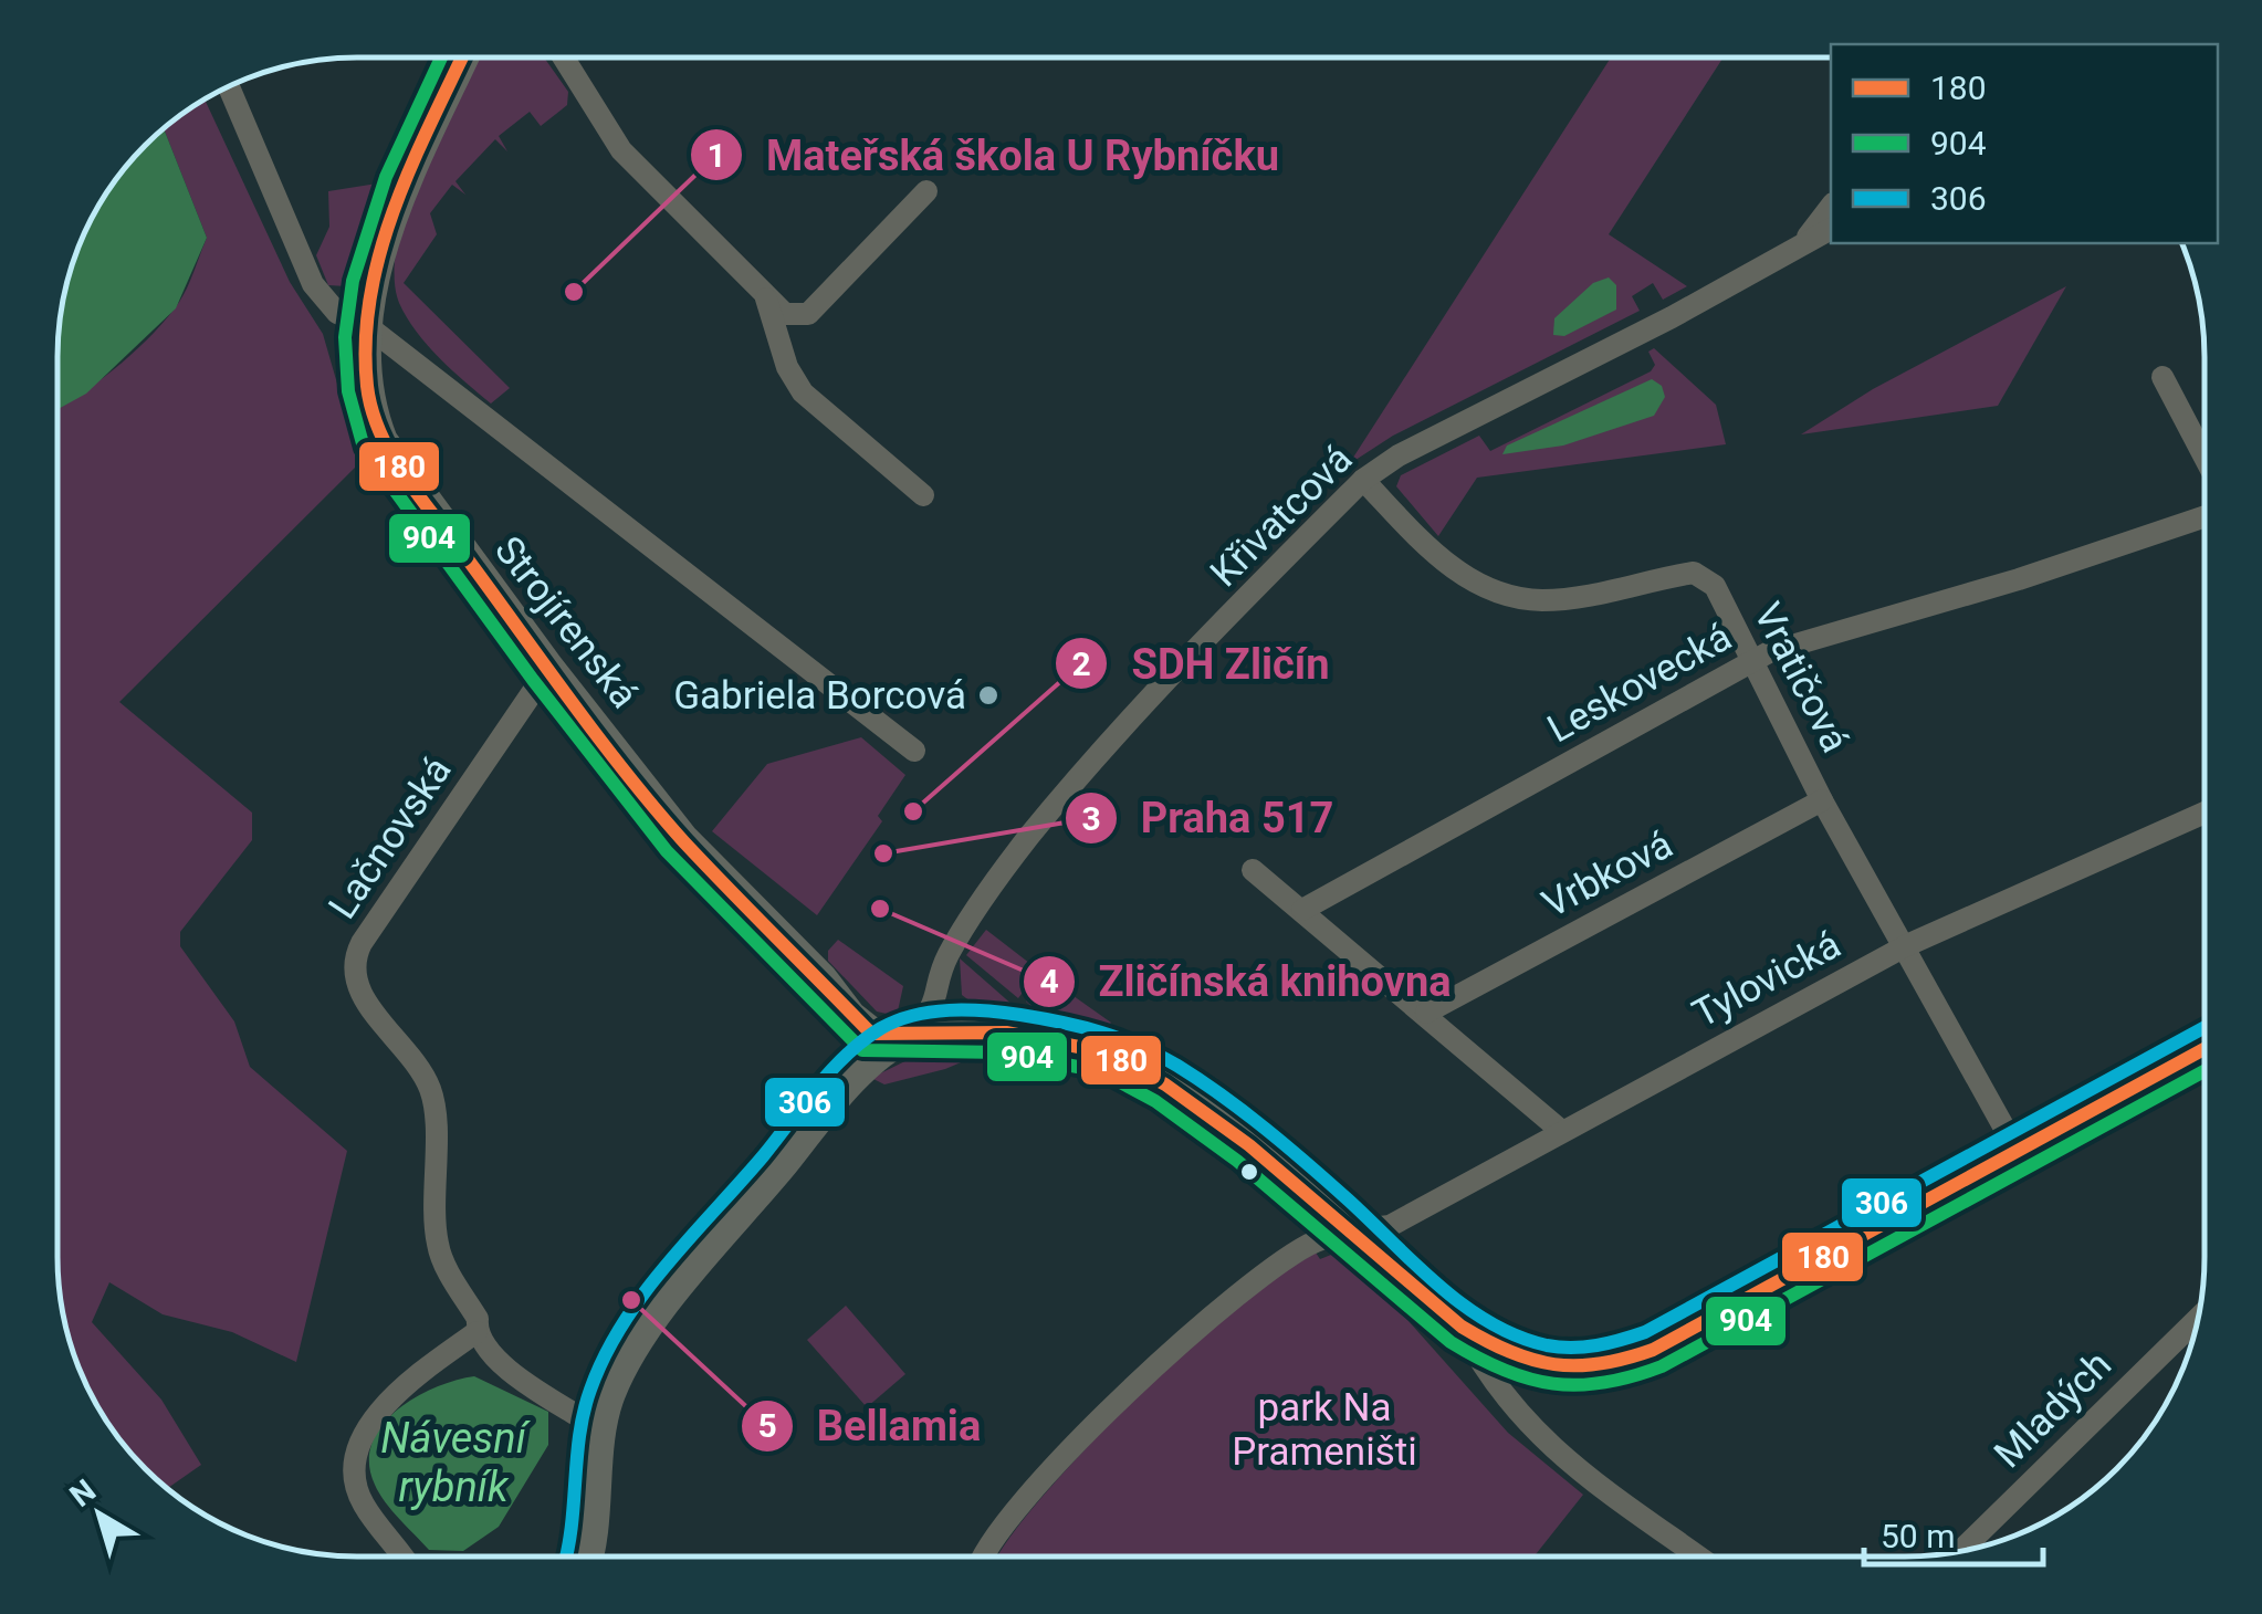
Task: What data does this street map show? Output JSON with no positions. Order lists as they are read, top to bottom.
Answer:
{
  "streets": {
    "street": [
      "Křivatcová",
      "Strojírenská",
      "Vratičová",
      "Leskovecká",
      "Lačnovská",
      "Vrbková",
      "Tylovická",
      "Mladých"
    ]
  },
  "crossings": [
    ["Křivatcová", "Strojírenská"],
    ["Křivatcová", "Vratičová"],
    ["Strojírenská", "Vratičová"],
    ["Strojírenská", "Lačnovská"],
    ["Strojírenská", "Tylovická"],
    ["Vratičová", "Leskovecká"],
    ["Vratičová", "Vrbková"],
    ["Vratičová", "Tylovická"]
  ],
  "water": ["Návesní rybník"],
  "parks": ["park Na Prameništi"],
  "places": [
    "Mateřská škola U Rybníčku",
    "Gabriela Borcová",
    "SDH Zličín",
    "Praha 517",
    "Zličínská knihovna",
    "Bellamia"
  ],
  "lines": ["transit line 904", "transit line 180", "transit line 306"],
  "legend": ["180", "904", "306"],
  "scale_bar": "50 m",
  "north": "top left"
}
